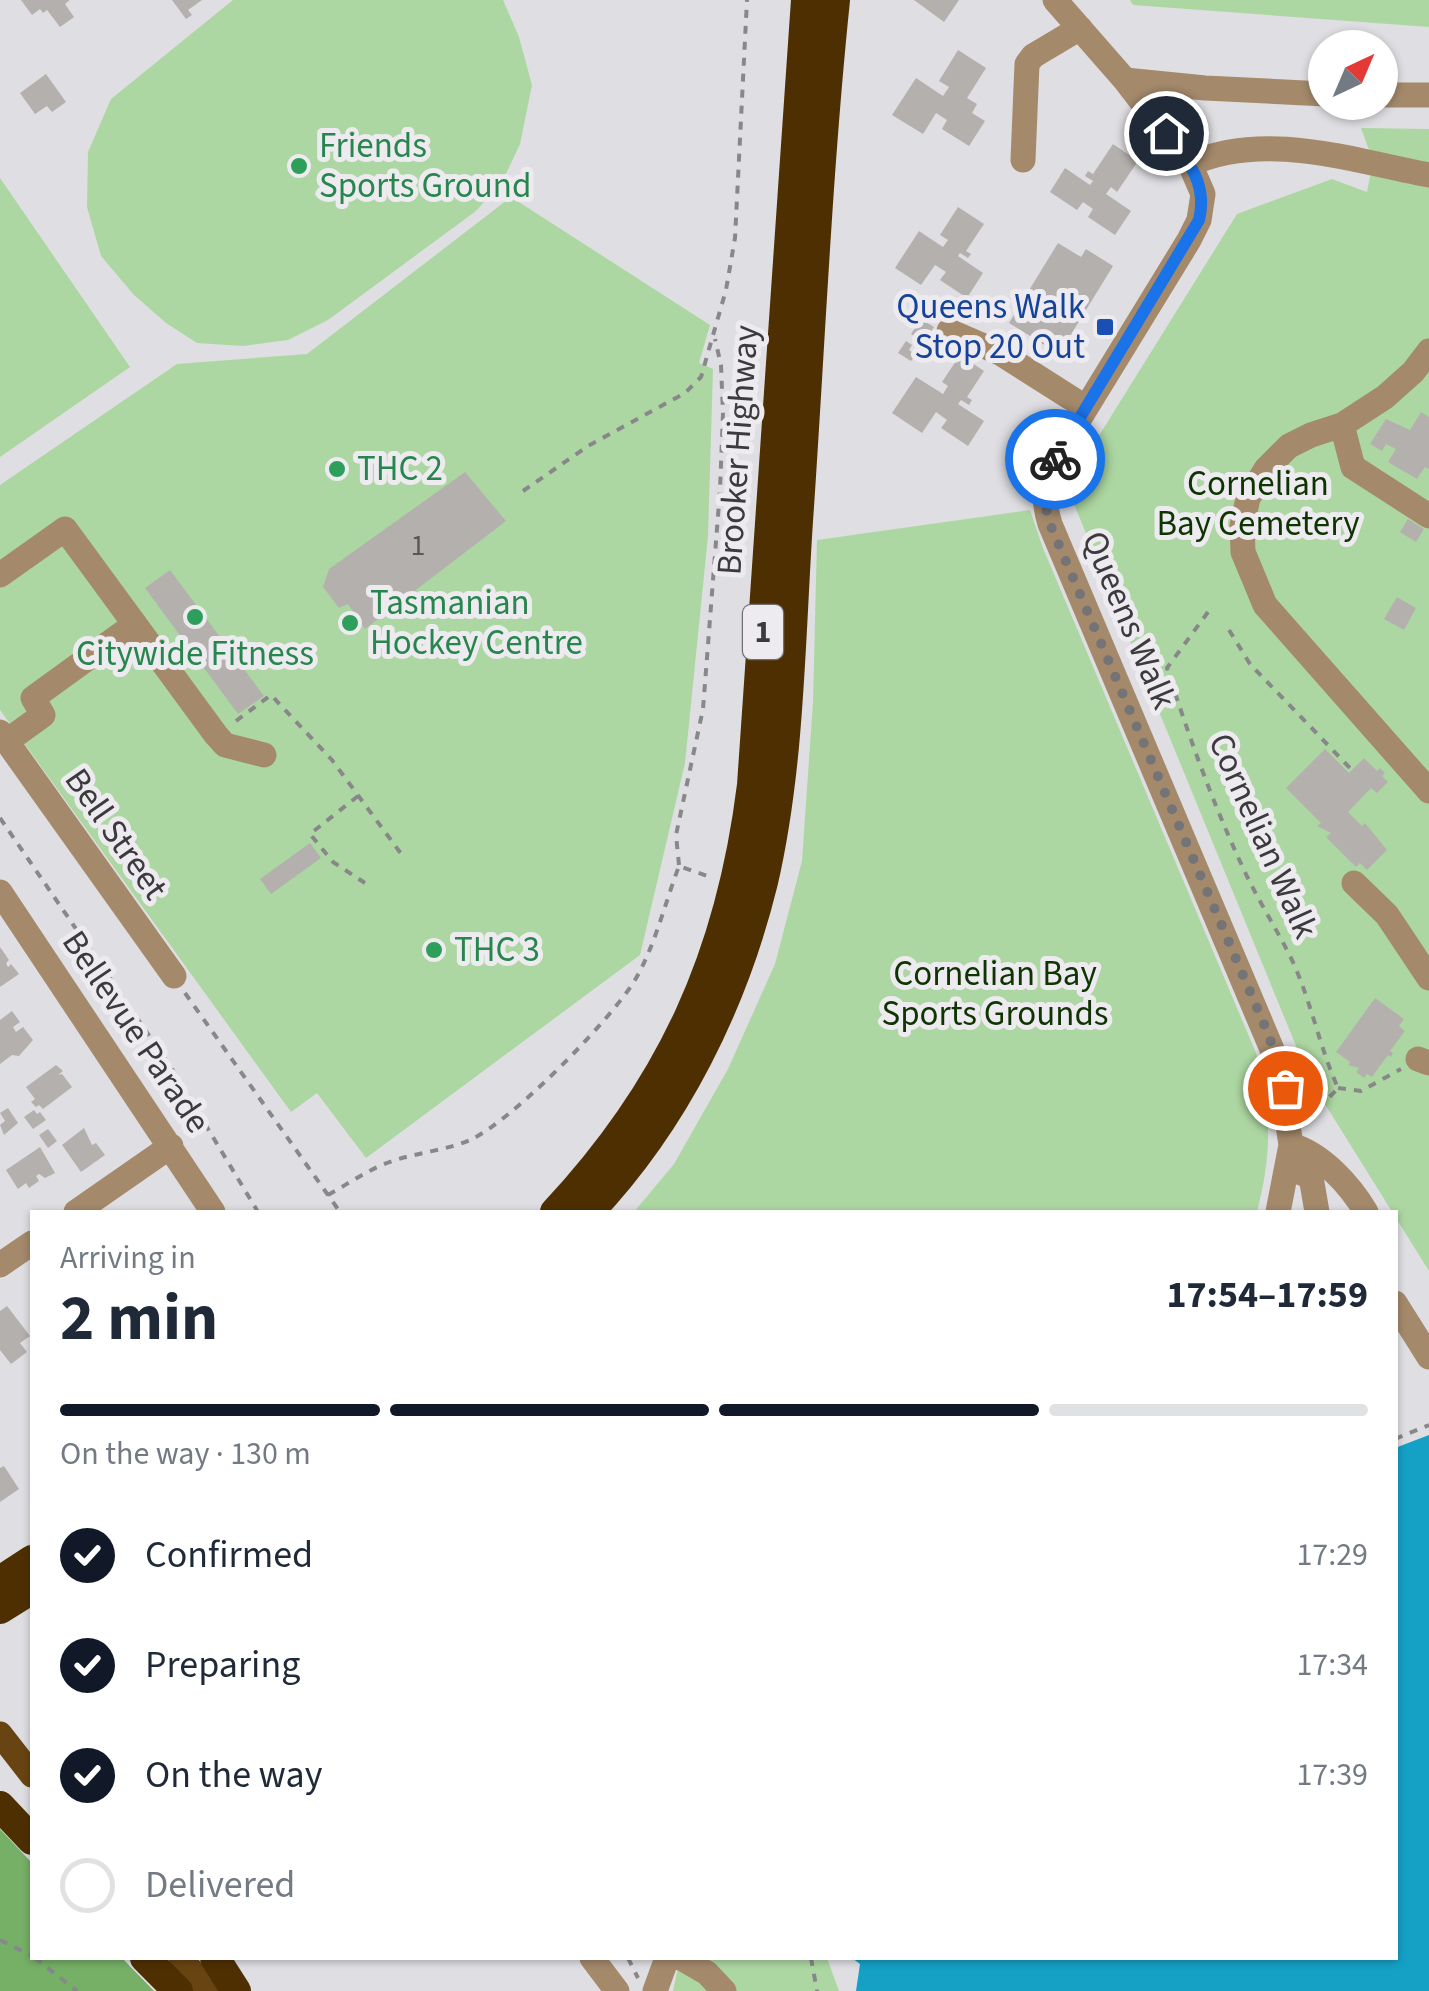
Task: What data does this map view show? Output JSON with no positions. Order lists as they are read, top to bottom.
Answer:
{
  "streets": {
    "highway": ["Brooker Highway", "1"],
    "street": ["Queens Walk", "Bell Street", "Bellevue Parade"],
    "path": ["Cornelian Walk"]
  },
  "parks": ["Cornelian Bay Cemetery", "Cornelian Bay Sports Grounds"],
  "places": {
    "other": [
      "Friends Sports Ground",
      "THC 2",
      "Citywide Fitness",
      "Tasmanian Hockey Centre",
      "THC 3"
    ],
    "transit": ["Queens Walk Stop 20 Out"]
  },
  "house_numbers": ["1"],
  "north": "top right",
  "page": {
    "heading": ["2 min", "Arriving in", "17:54–17:59"],
    "bar": "On the way · 130 m",
    "list": [
      ["Confirmed", "17:29"],
      ["Preparing", "17:34"],
      ["On the way", "17:39"],
      "Delivered"
    ]
  }
}
